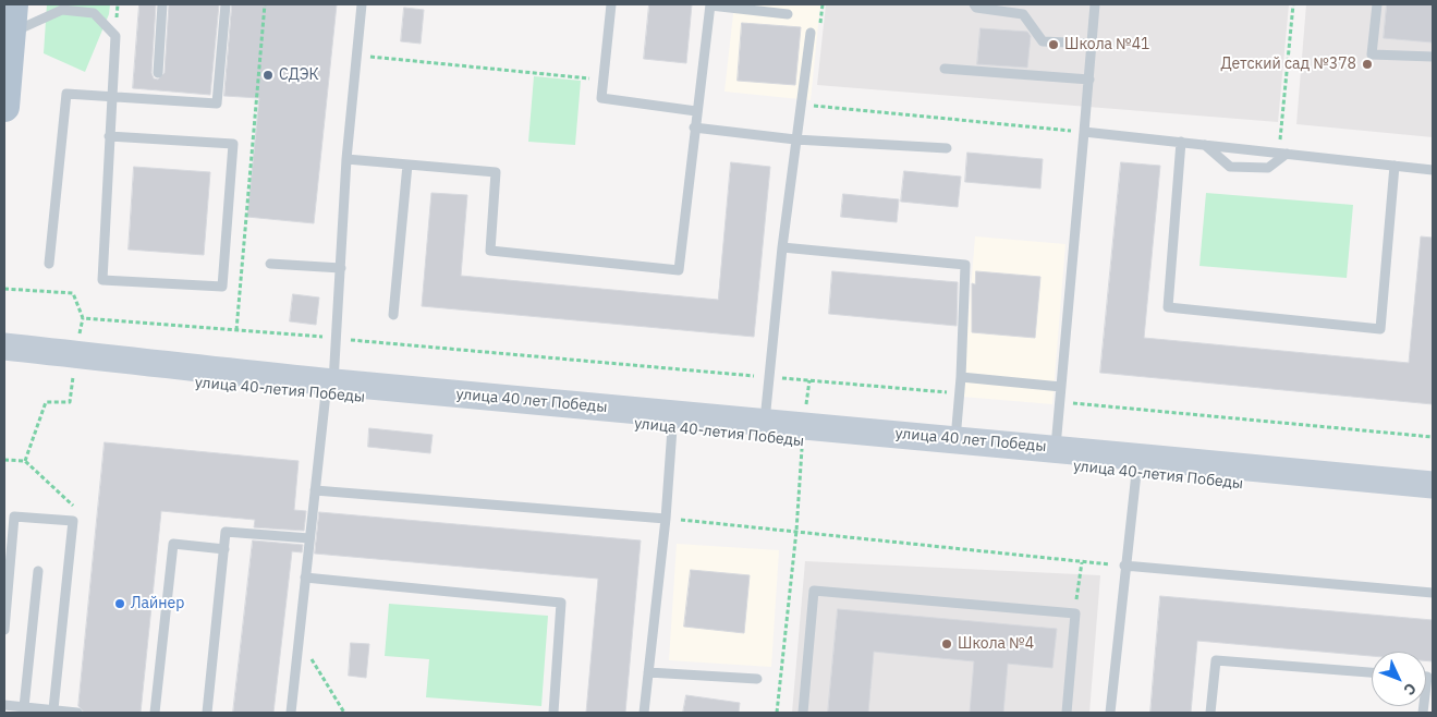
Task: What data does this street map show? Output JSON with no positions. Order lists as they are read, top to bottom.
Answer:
{
  "streets": {
    "street": ["улица 40-летия Победы", "улица 40 лет Победы"]
  },
  "crossings": [
    ["улица 40-летия Победы", "улица 40 лет Победы"]
  ],
  "places": [
    "Школа №41",
    "Детский сад №378",
    "СДЭК",
    "Лайнер",
    "Школа №4"
  ],
  "north": "bottom right"
}
